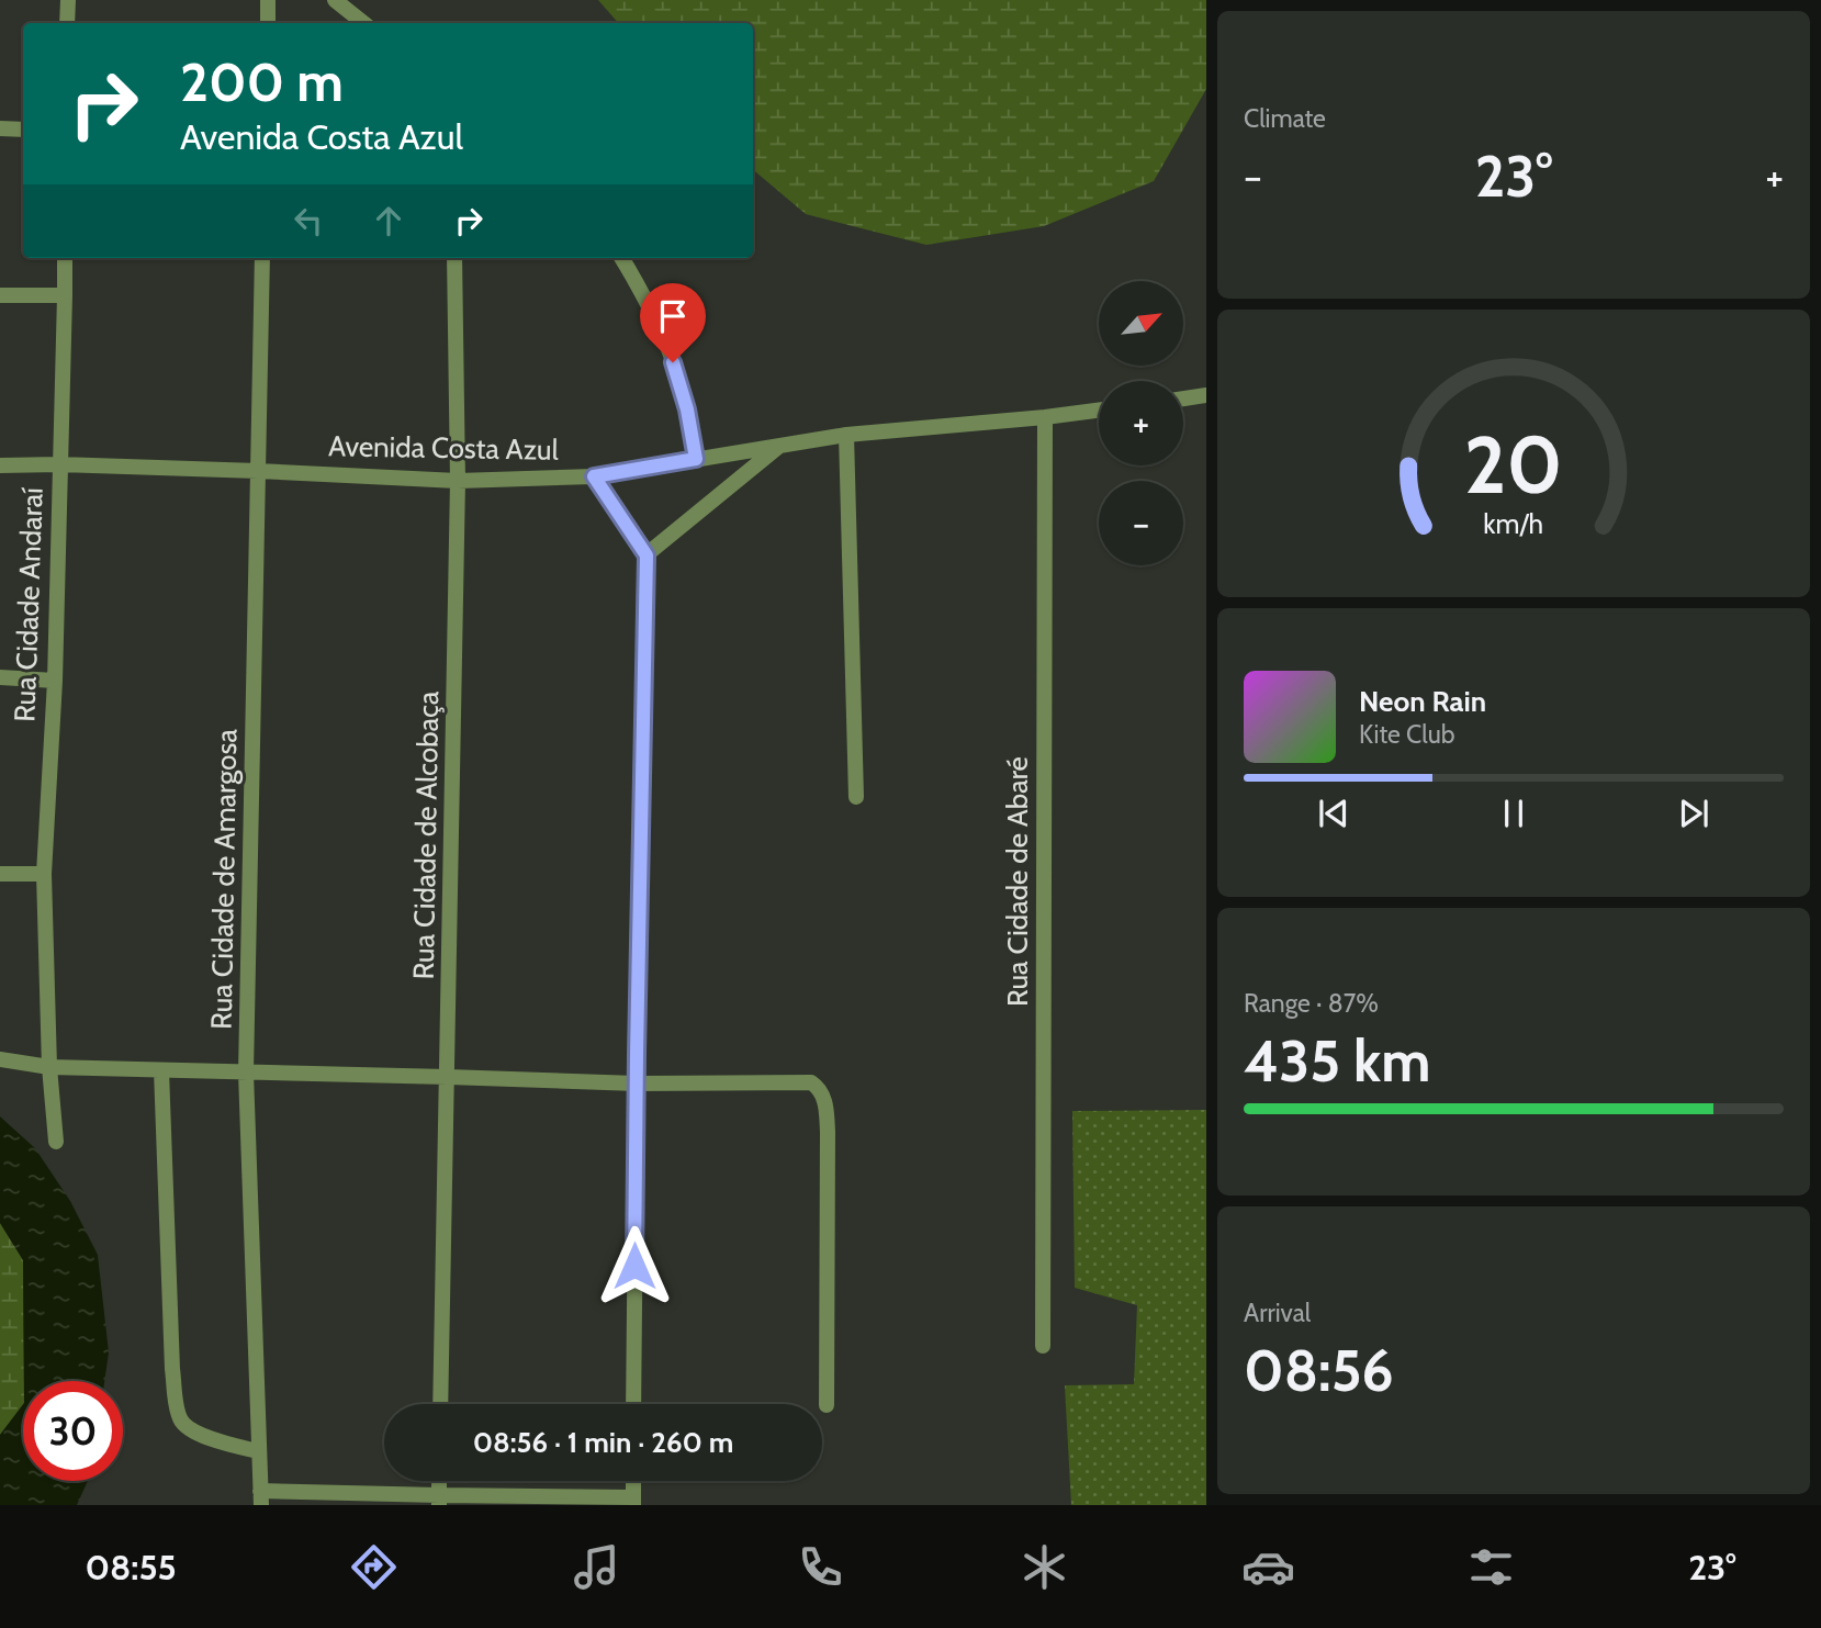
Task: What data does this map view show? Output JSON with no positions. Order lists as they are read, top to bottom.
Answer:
{
  "streets": {
    "street": [
      "Avenida Costa Azul",
      "Rua Cidade Andaraí",
      "Rua Cidade de Alcobaça",
      "Rua Cidade de Amargosa",
      "Rua Cidade de Abaré"
    ]
  },
  "crossings": [
    ["Avenida Costa Azul", "Rua Cidade Andaraí"],
    ["Avenida Costa Azul", "Rua Cidade de Alcobaça"],
    ["Avenida Costa Azul", "Rua Cidade de Amargosa"],
    ["Avenida Costa Azul", "Rua Cidade de Abaré"]
  ],
  "north": "top right",
  "page": {
    "tile": [
      "Climate",
      ["Range · 87%", "435 km"],
      ["Arrival", "08:56"]
    ],
    "turn": ["200 m", "Avenida Costa Azul"],
    "heat": ["−", "23°", "+"],
    "map_buttons": ["+", "−"],
    "song": ["Neon Rain", "Kite Club"],
    "limit": "30",
    "trip": "08:56 · 1 min · 260 m",
    "tabs": ["08:55", "23°"],
    "gauge": ["20", "km/h"]
  }
}
